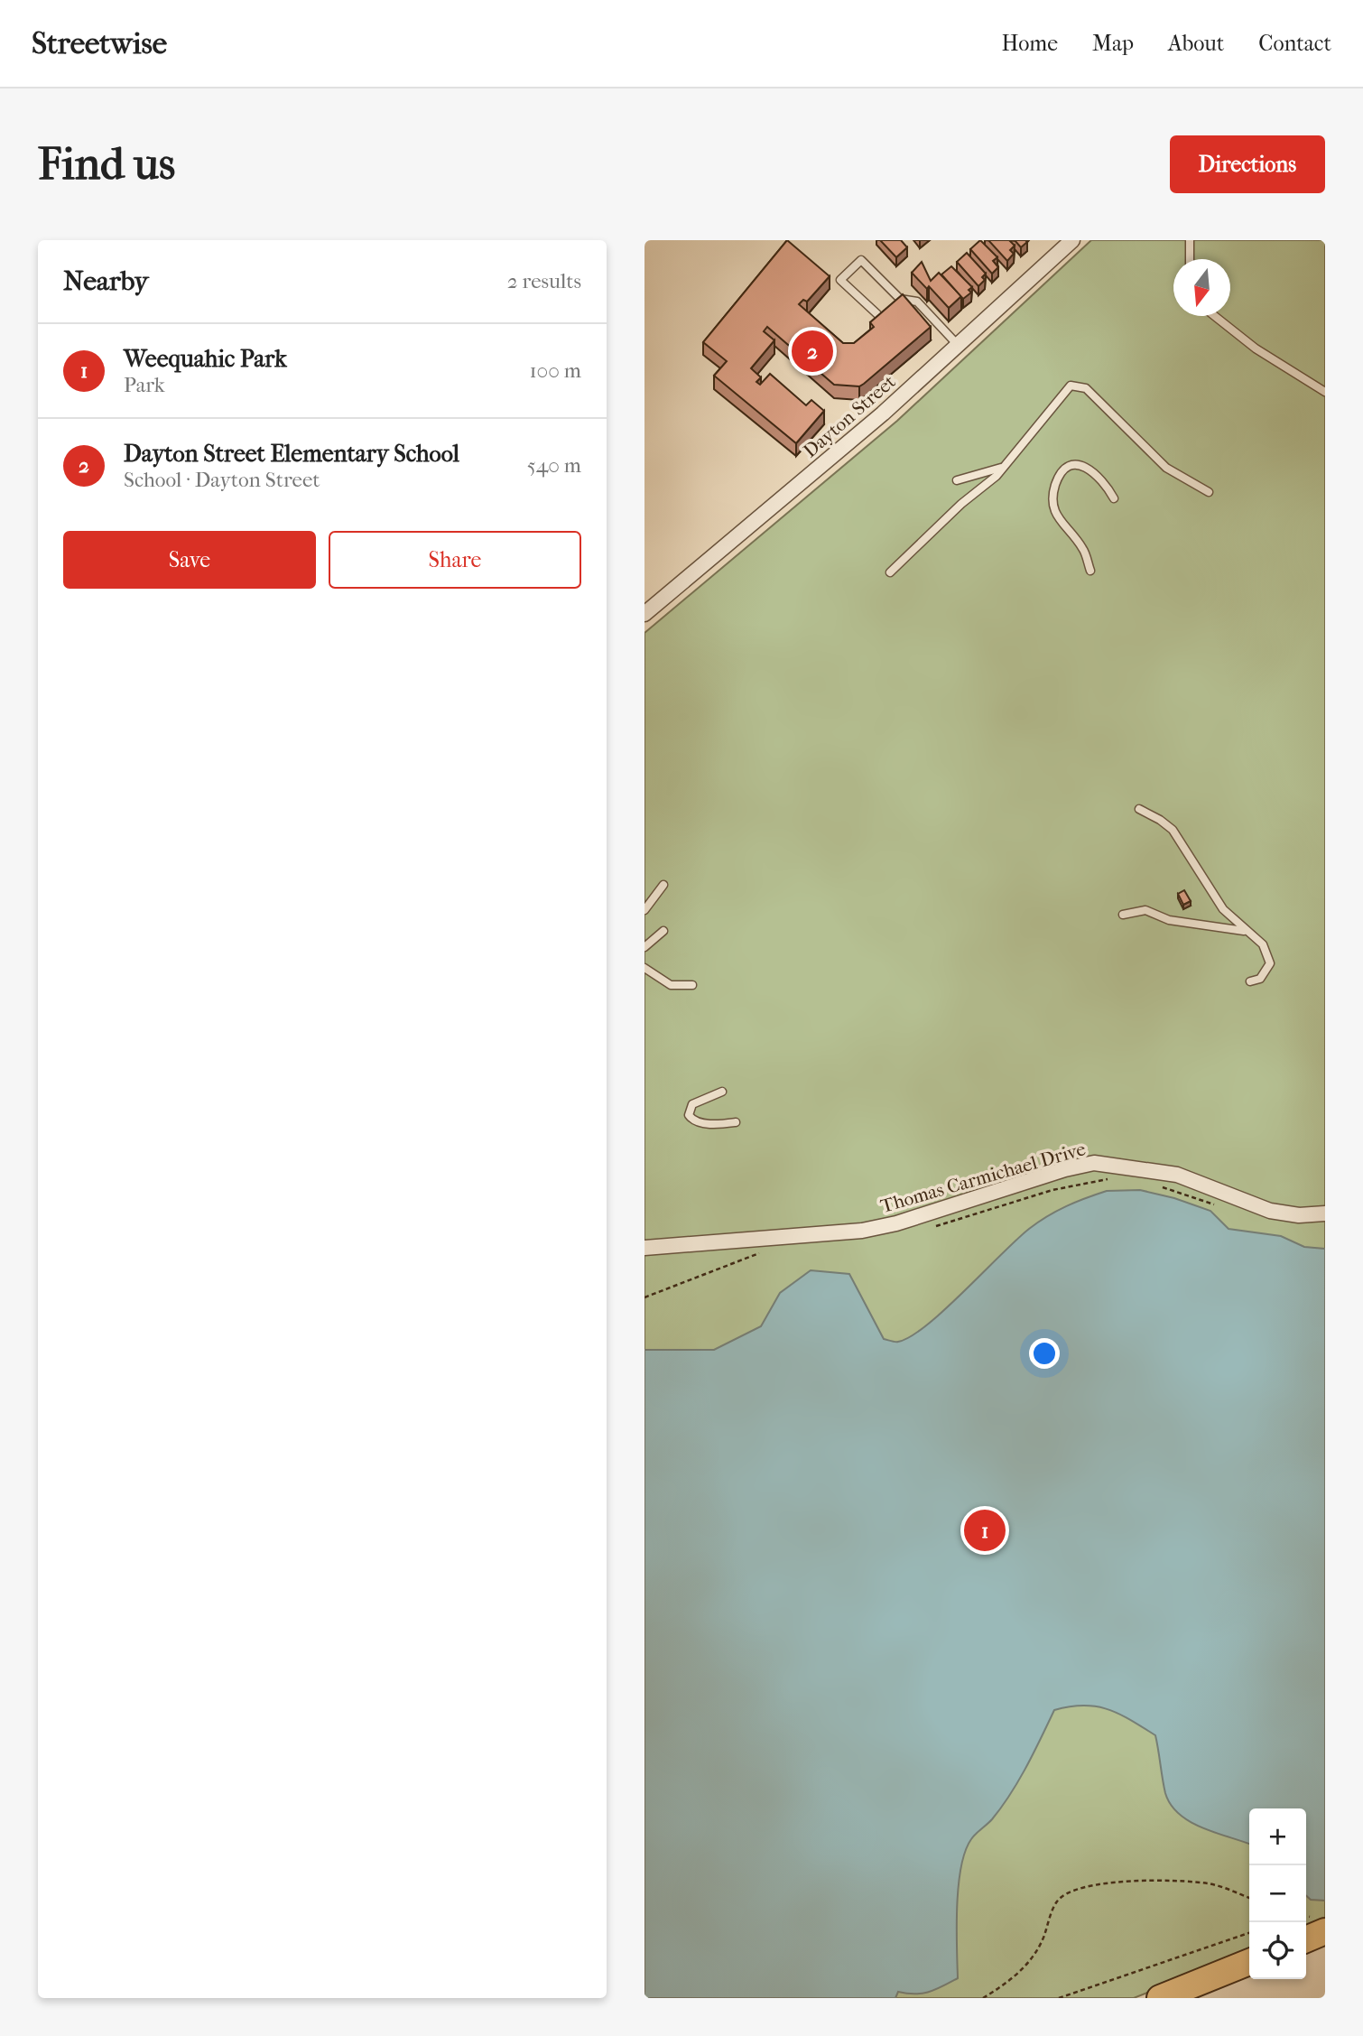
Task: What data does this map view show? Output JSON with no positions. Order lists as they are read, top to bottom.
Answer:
{
  "streets": {
    "street": ["Dayton Street", "Thomas Carmichael Drive"]
  },
  "north": "bottom",
  "page": {
    "header": "Streetwise",
    "nav": [
      "Home",
      "Map",
      "About",
      "Contact"
    ],
    "buttons": [
      "Directions",
      ["Save", "Share"]
    ],
    "title": "Find us",
    "heading": ["Nearby", "2 results"],
    "list": [
      {
        "mark": "1",
        "name": "Weequahic Park",
        "note": "Park",
        "value": "100 m"
      },
      {
        "mark": "2",
        "name": "Dayton Street Elementary School",
        "note": "School · Dayton Street",
        "value": "540 m"
      }
    ],
    "pins": ["2", "1"],
    "map_buttons": ["+", "−"]
  }
}
